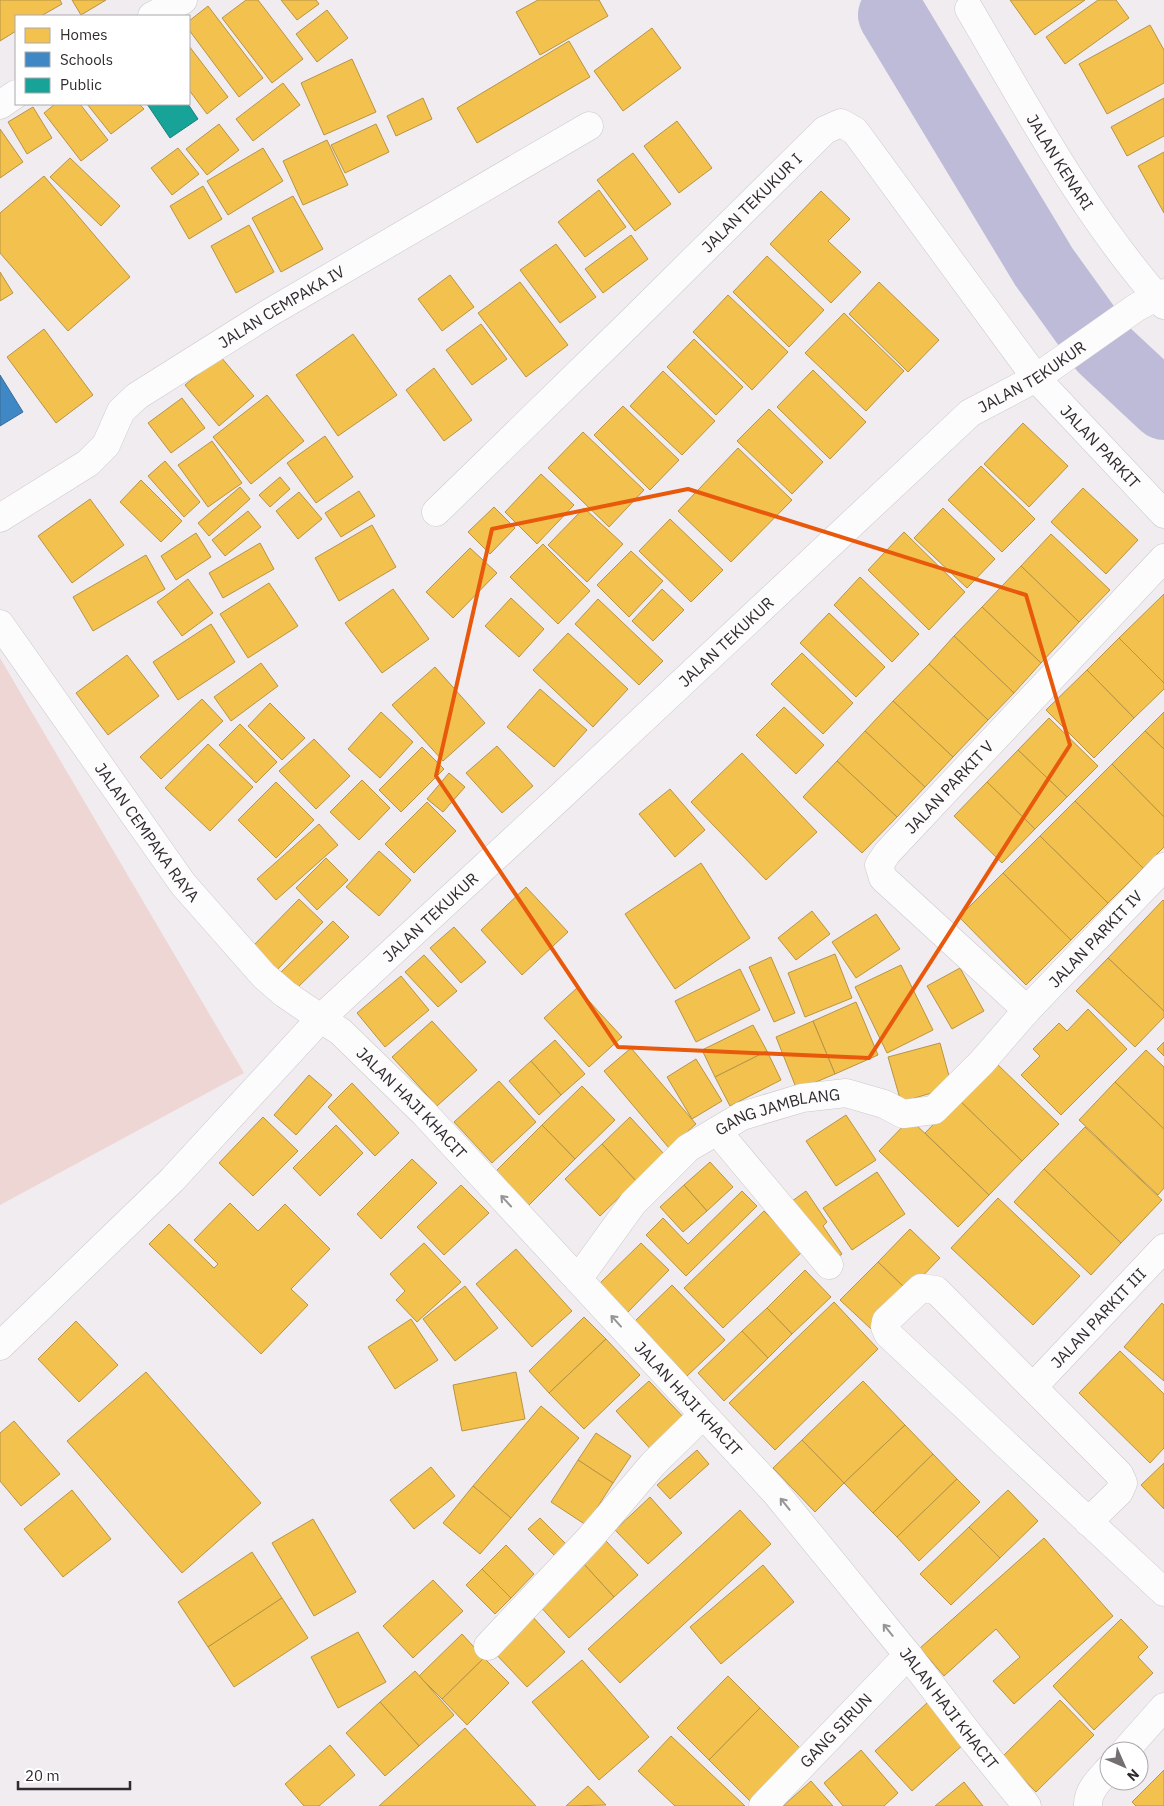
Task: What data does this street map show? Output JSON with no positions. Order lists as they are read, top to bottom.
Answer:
{
  "streets": {
    "street": [
      "JALAN KENARI",
      "JALAN TEKUKUR I",
      "JALAN CEMPAKA IV",
      "JALAN TEKUKUR",
      "JALAN PARKIT",
      "JALAN PARKIT V",
      "JALAN CEMPAKA RAYA",
      "JALAN PARKIT IV",
      "JALAN HAJI KHACIT",
      "GANG JAMBLANG",
      "JALAN PARKIT III",
      "GANG SIRUN"
    ]
  },
  "crossings": [
    ["JALAN KENARI", "JALAN TEKUKUR"],
    ["JALAN TEKUKUR I", "JALAN TEKUKUR"],
    ["JALAN TEKUKUR I", "JALAN PARKIT"],
    ["JALAN TEKUKUR", "JALAN PARKIT"],
    ["JALAN TEKUKUR", "JALAN CEMPAKA RAYA"],
    ["JALAN TEKUKUR", "JALAN HAJI KHACIT"],
    ["JALAN PARKIT V", "JALAN PARKIT IV"],
    ["JALAN PARKIT V", "GANG JAMBLANG"],
    ["JALAN CEMPAKA RAYA", "JALAN HAJI KHACIT"],
    ["JALAN PARKIT IV", "GANG JAMBLANG"],
    ["JALAN HAJI KHACIT", "GANG JAMBLANG"],
    ["JALAN HAJI KHACIT", "GANG SIRUN"]
  ],
  "one_way": ["JALAN HAJI KHACIT"],
  "legend": ["Homes", "Schools", "Public"],
  "scale_bar": "20 m",
  "north": "bottom right"
}
